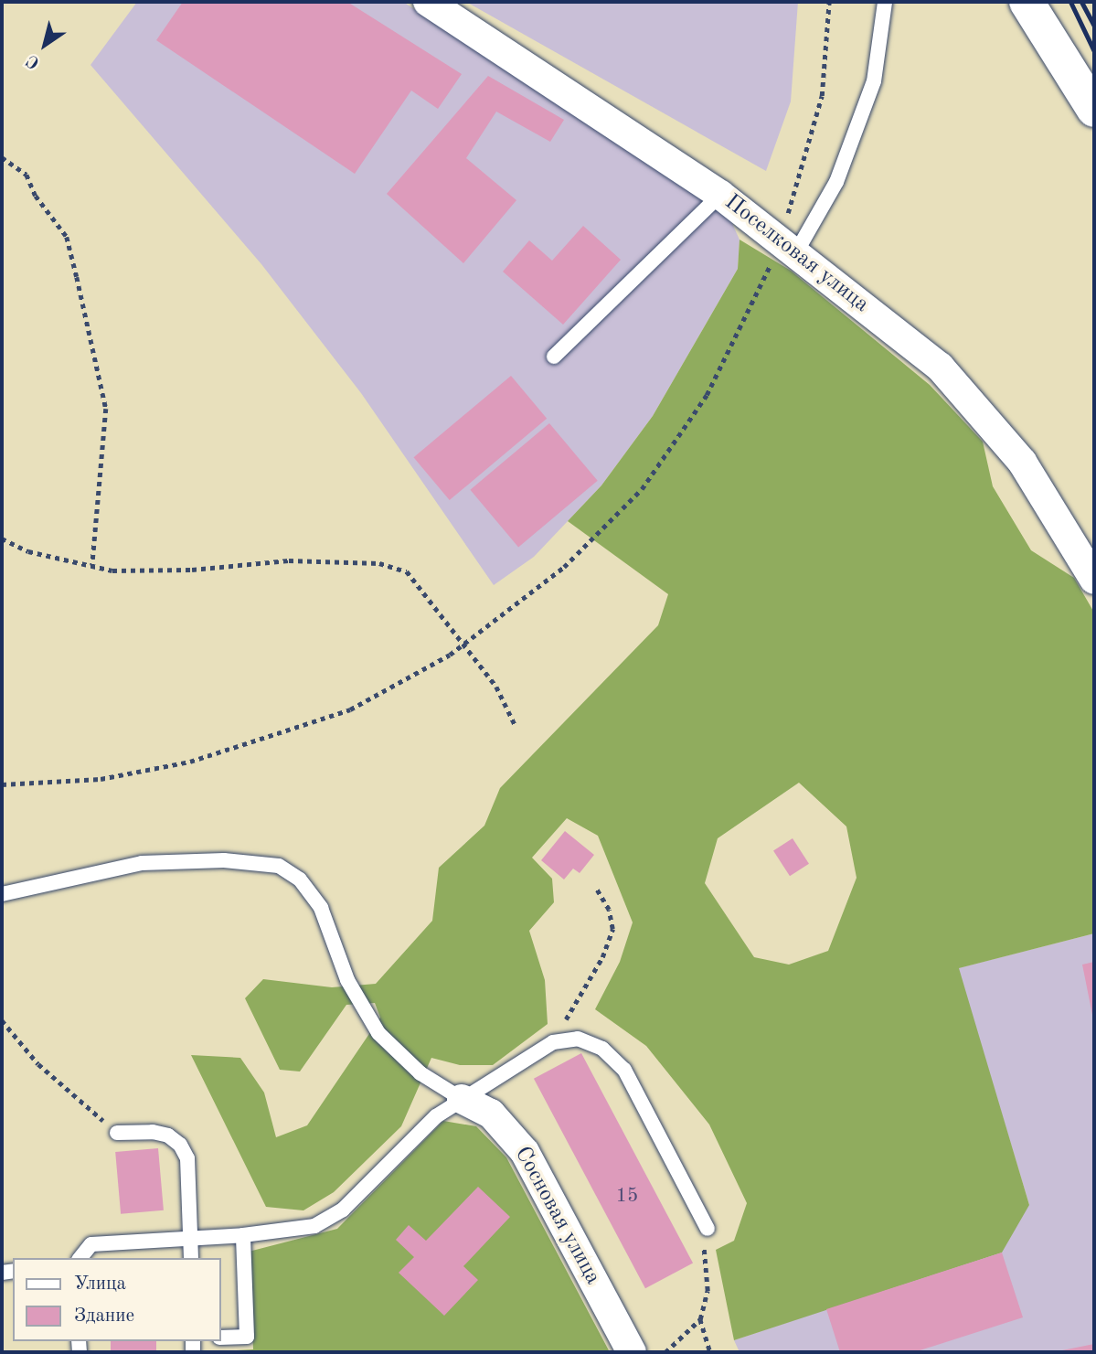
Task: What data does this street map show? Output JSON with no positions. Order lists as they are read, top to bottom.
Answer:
{
  "streets": {
    "street": ["Поселковая улица", "Сосновая улица"]
  },
  "house_numbers": ["15"],
  "legend": ["Улица", "Здание"],
  "north": "bottom left"
}
